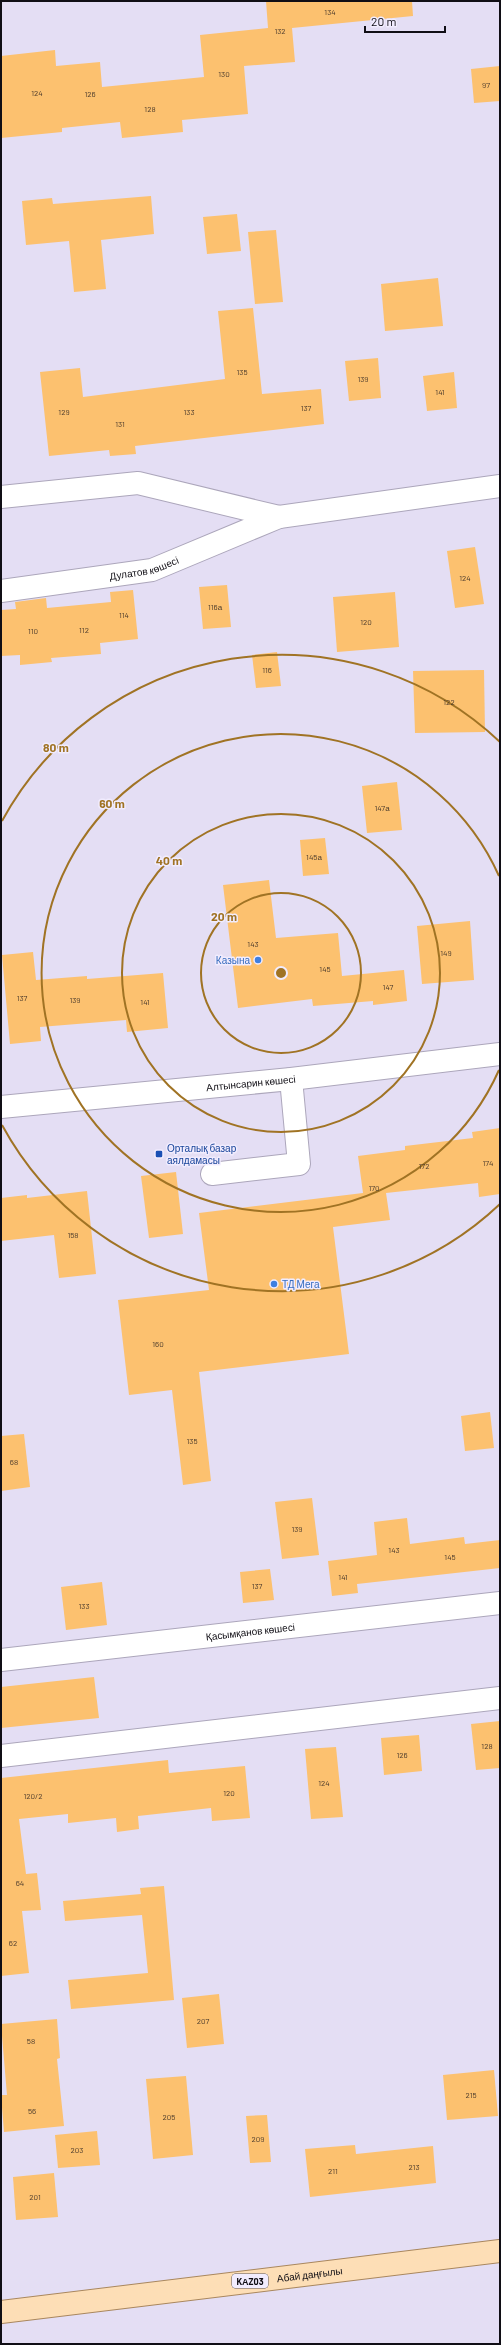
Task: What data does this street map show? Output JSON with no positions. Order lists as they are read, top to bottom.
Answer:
{
  "streets": {
    "main road": ["Абай даңғылы", "KАZ03"],
    "street": ["Дулатов көшесі", "Алтынсарин көшесі", "Қасымқанов көшесі"]
  },
  "places": {
    "other": ["Казына", "ТД Мега"],
    "transit": ["Орталық базар аялдамасы"]
  },
  "house_numbers": [
    "134",
    "132",
    "130",
    "97",
    "124",
    "126",
    "128",
    "135",
    "139",
    "141",
    "137",
    "129",
    "133",
    "131",
    "124",
    "116а",
    "114",
    "120",
    "112",
    "110",
    "116",
    "122",
    "147а",
    "145а",
    "143",
    "149",
    "145",
    "147",
    "137",
    "139",
    "141",
    "174",
    "172",
    "170",
    "158",
    "160",
    "135",
    "68",
    "139",
    "143",
    "145",
    "141",
    "137",
    "133",
    "128",
    "126",
    "124",
    "120",
    "120/2",
    "64",
    "62",
    "207",
    "58",
    "215",
    "56",
    "205",
    "209",
    "203",
    "213",
    "211",
    "201"
  ],
  "scale_bar": "20 m",
  "rings": [
    "80 m",
    "60 m",
    "40 m",
    "20 m"
  ]
}
